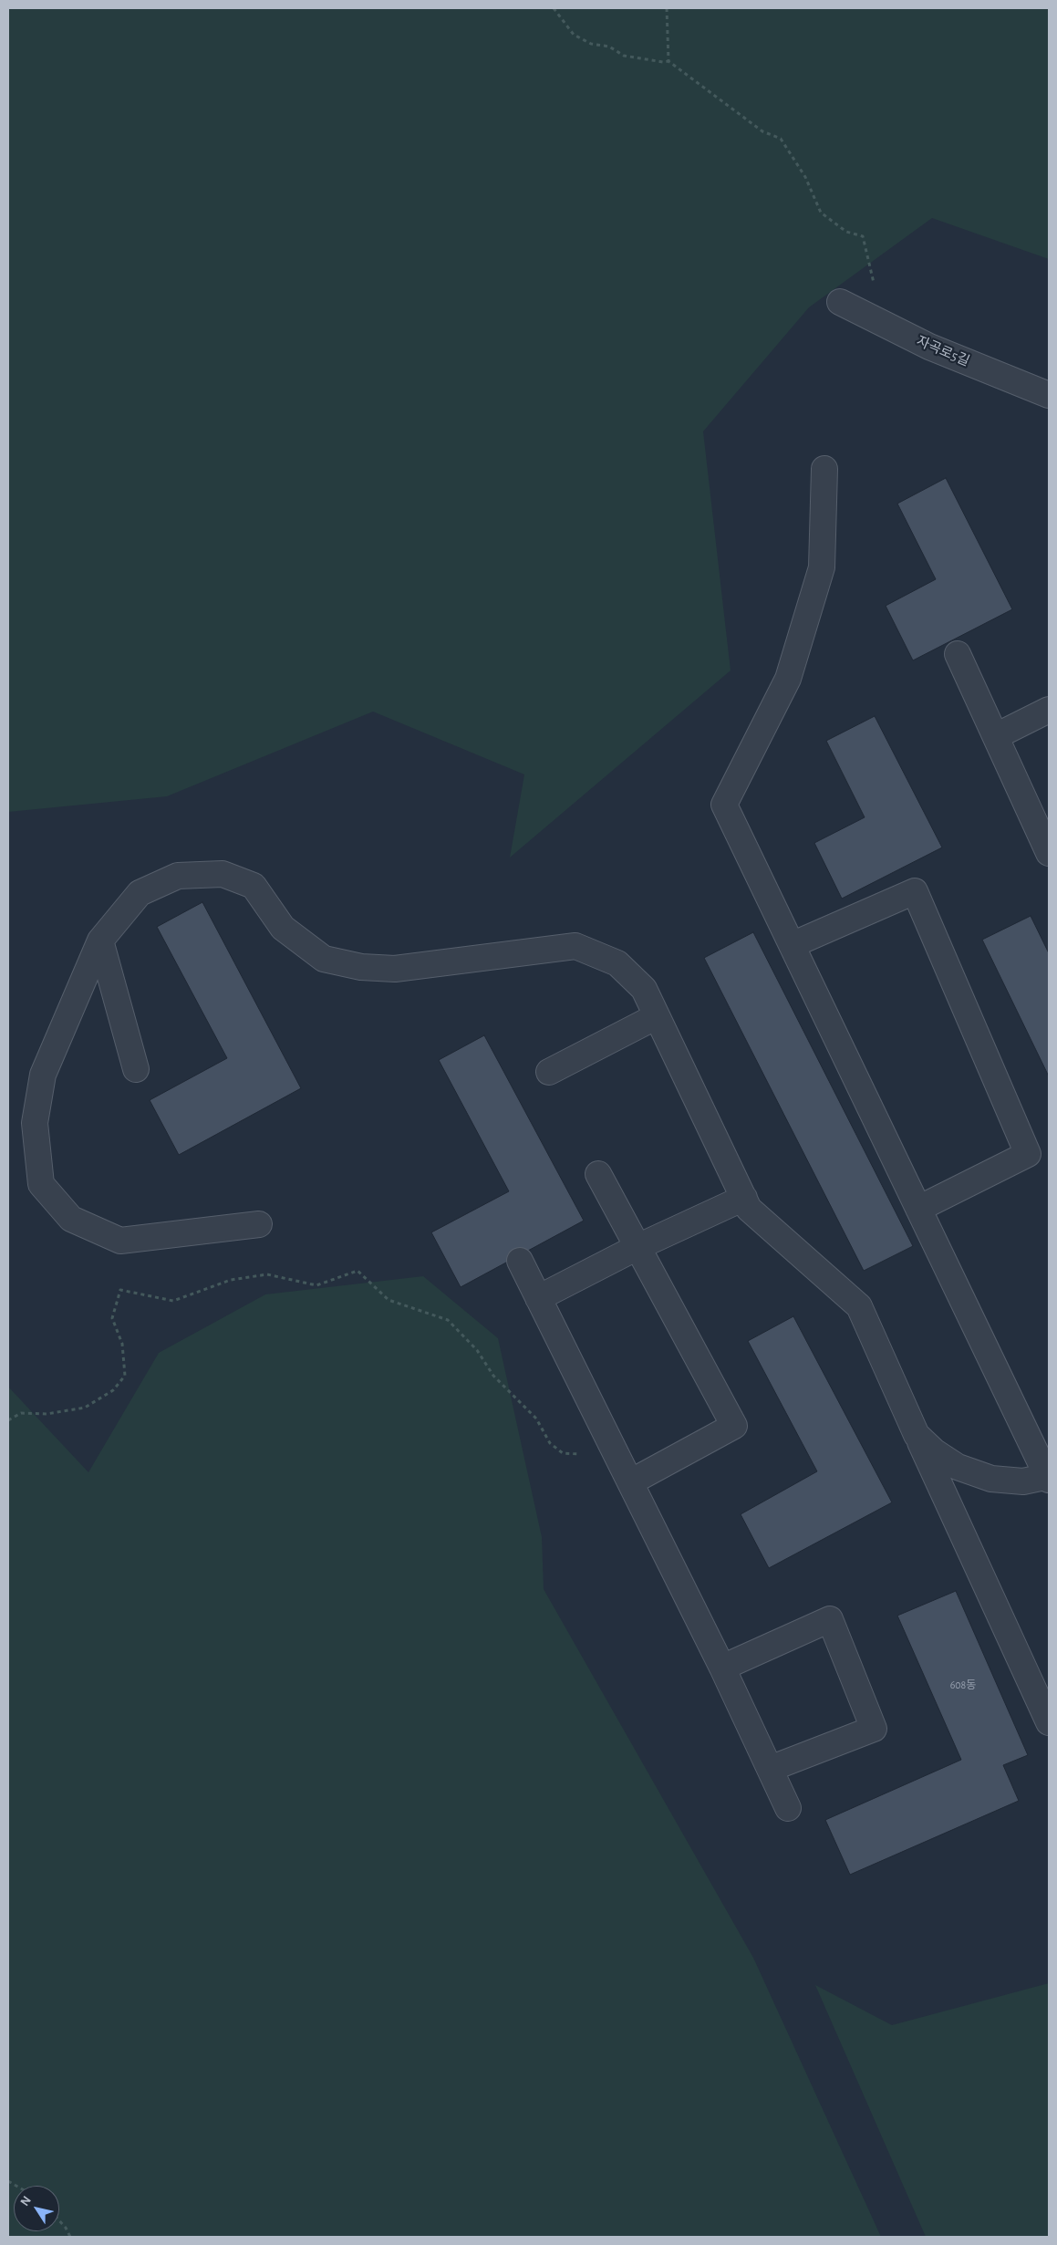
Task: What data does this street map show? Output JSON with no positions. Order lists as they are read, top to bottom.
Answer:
{
  "streets": {
    "street": ["자곡로5길"]
  },
  "house_numbers": ["608동"],
  "north": "top left"
}
